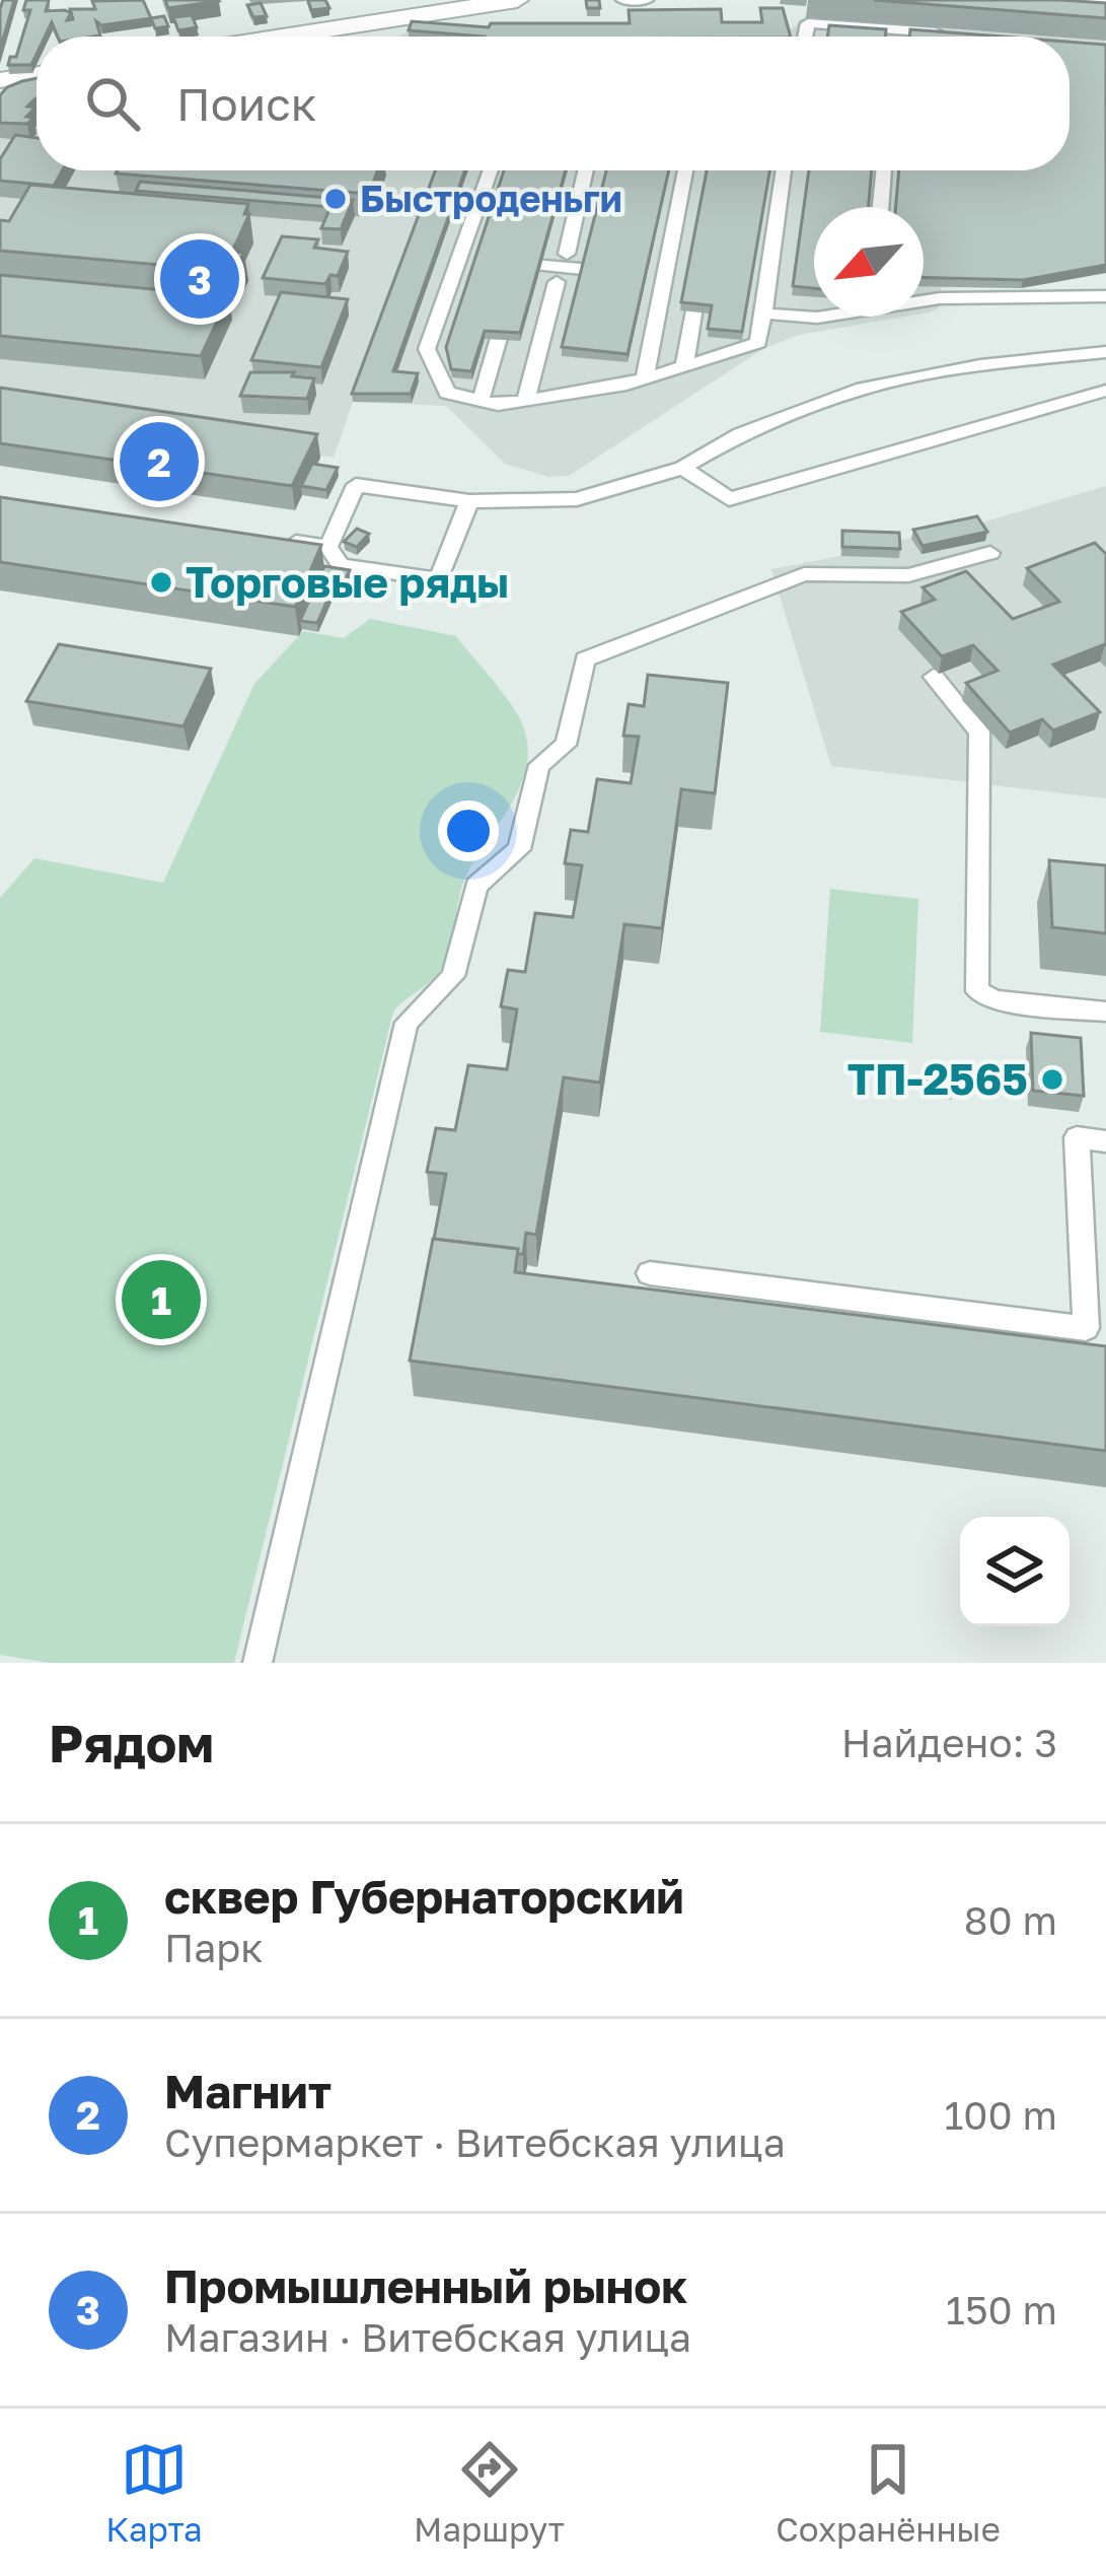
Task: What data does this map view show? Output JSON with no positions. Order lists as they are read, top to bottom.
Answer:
{
  "places": ["Быстроденьги", "Торговые ряды", "ТП-2565"],
  "north": "bottom left",
  "page": {
    "search": "Поиск",
    "pins": ["3", "2", "1"],
    "heading": ["Рядом", "Найдено: 3"],
    "list": [
      {
        "mark": "1",
        "name": "сквер Губернаторский",
        "note": "Парк",
        "value": "80 m"
      },
      {
        "mark": "2",
        "name": "Магнит",
        "note": "Супермаркет · Витебская улица",
        "value": "100 m"
      },
      {
        "mark": "3",
        "name": "Промышленный рынок",
        "note": "Магазин · Витебская улица",
        "value": "150 m"
      }
    ],
    "nav": ["Карта", "Маршрут", "Сохранённые"]
  }
}
